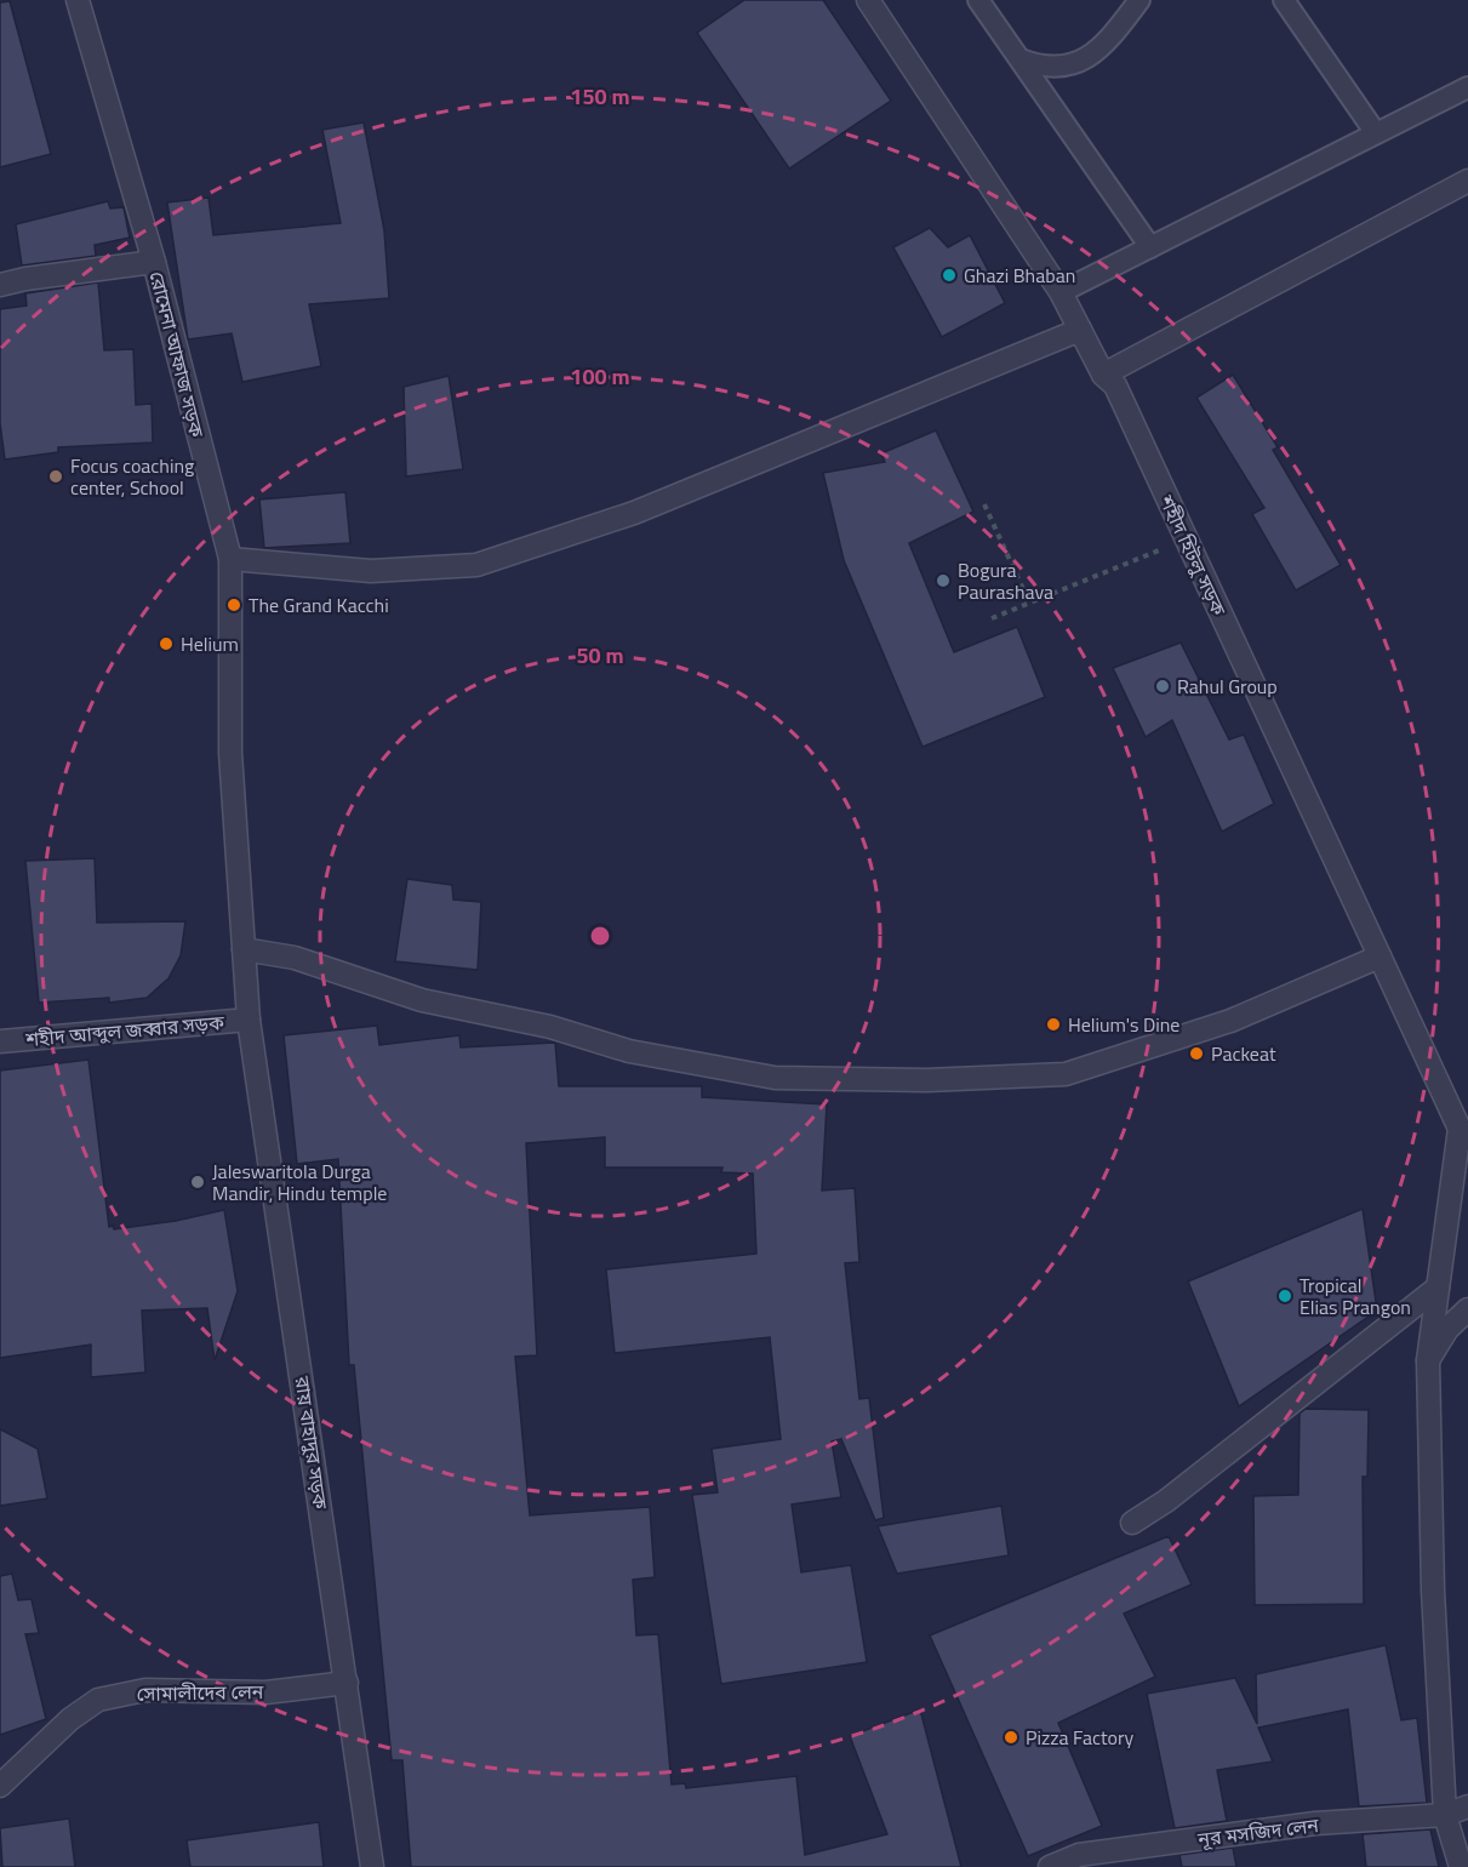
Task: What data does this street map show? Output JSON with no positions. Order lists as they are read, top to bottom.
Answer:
{
  "streets": {
    "street": [
      "রোমেনা আফাজ সড়ক",
      "শহীদ হিটলু সড়ক",
      "শহীদ আব্দুল জব্বার সড়ক",
      "রায় বাহাদুর সড়ক",
      "সোমালীদেব লেন",
      "নূর মসজিদ লেন"
    ]
  },
  "crossings": [
    ["রোমেনা আফাজ সড়ক", "শহীদ আব্দুল জব্বার সড়ক"],
    ["রোমেনা আফাজ সড়ক", "রায় বাহাদুর সড়ক"],
    ["শহীদ আব্দুল জব্বার সড়ক", "রায় বাহাদুর সড়ক"],
    ["রায় বাহাদুর সড়ক", "সোমালীদেব লেন"]
  ],
  "places": [
    "Ghazi Bhaban",
    "Focus coaching center, School",
    "Bogura Paurashava",
    "The Grand Kacchi",
    "Helium",
    "Rahul Group",
    "Helium's Dine",
    "Packeat",
    "Jaleswaritola Durga Mandir, Hindu temple",
    "Tropical Elias Prangon",
    "Pizza Factory"
  ],
  "rings": ["150 m", "100 m", "50 m"]
}
